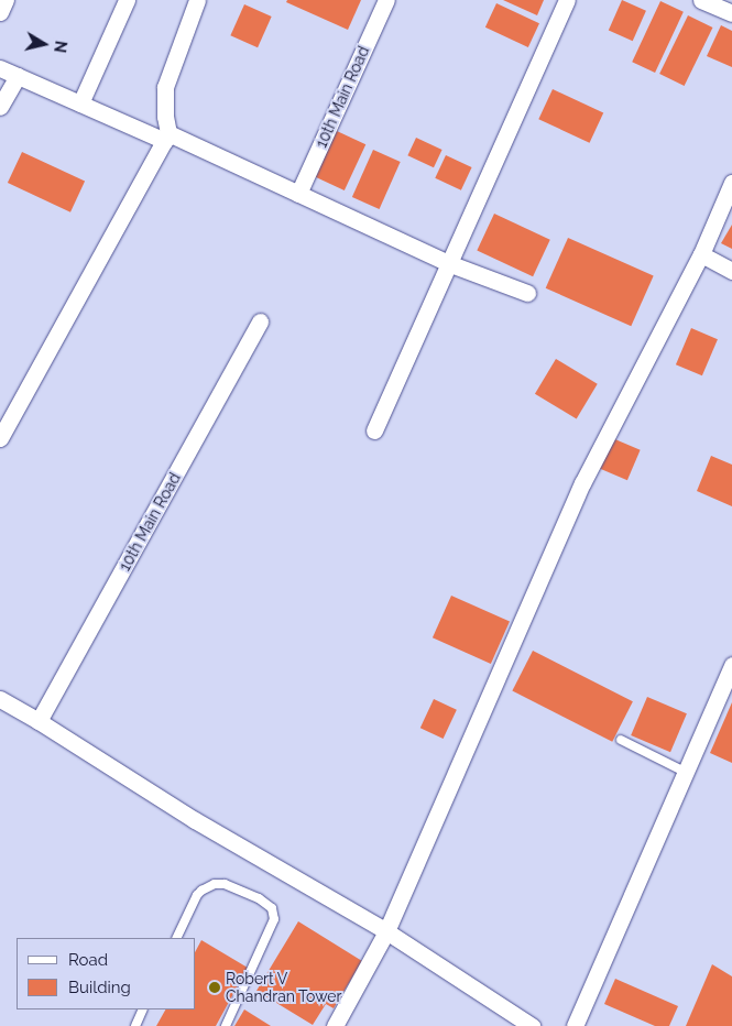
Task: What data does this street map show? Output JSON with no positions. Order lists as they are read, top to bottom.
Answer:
{
  "streets": {
    "street": ["10th Main Road"]
  },
  "places": ["Robert V Chandran Tower"],
  "legend": ["Road", "Building"],
  "north": "right"
}
